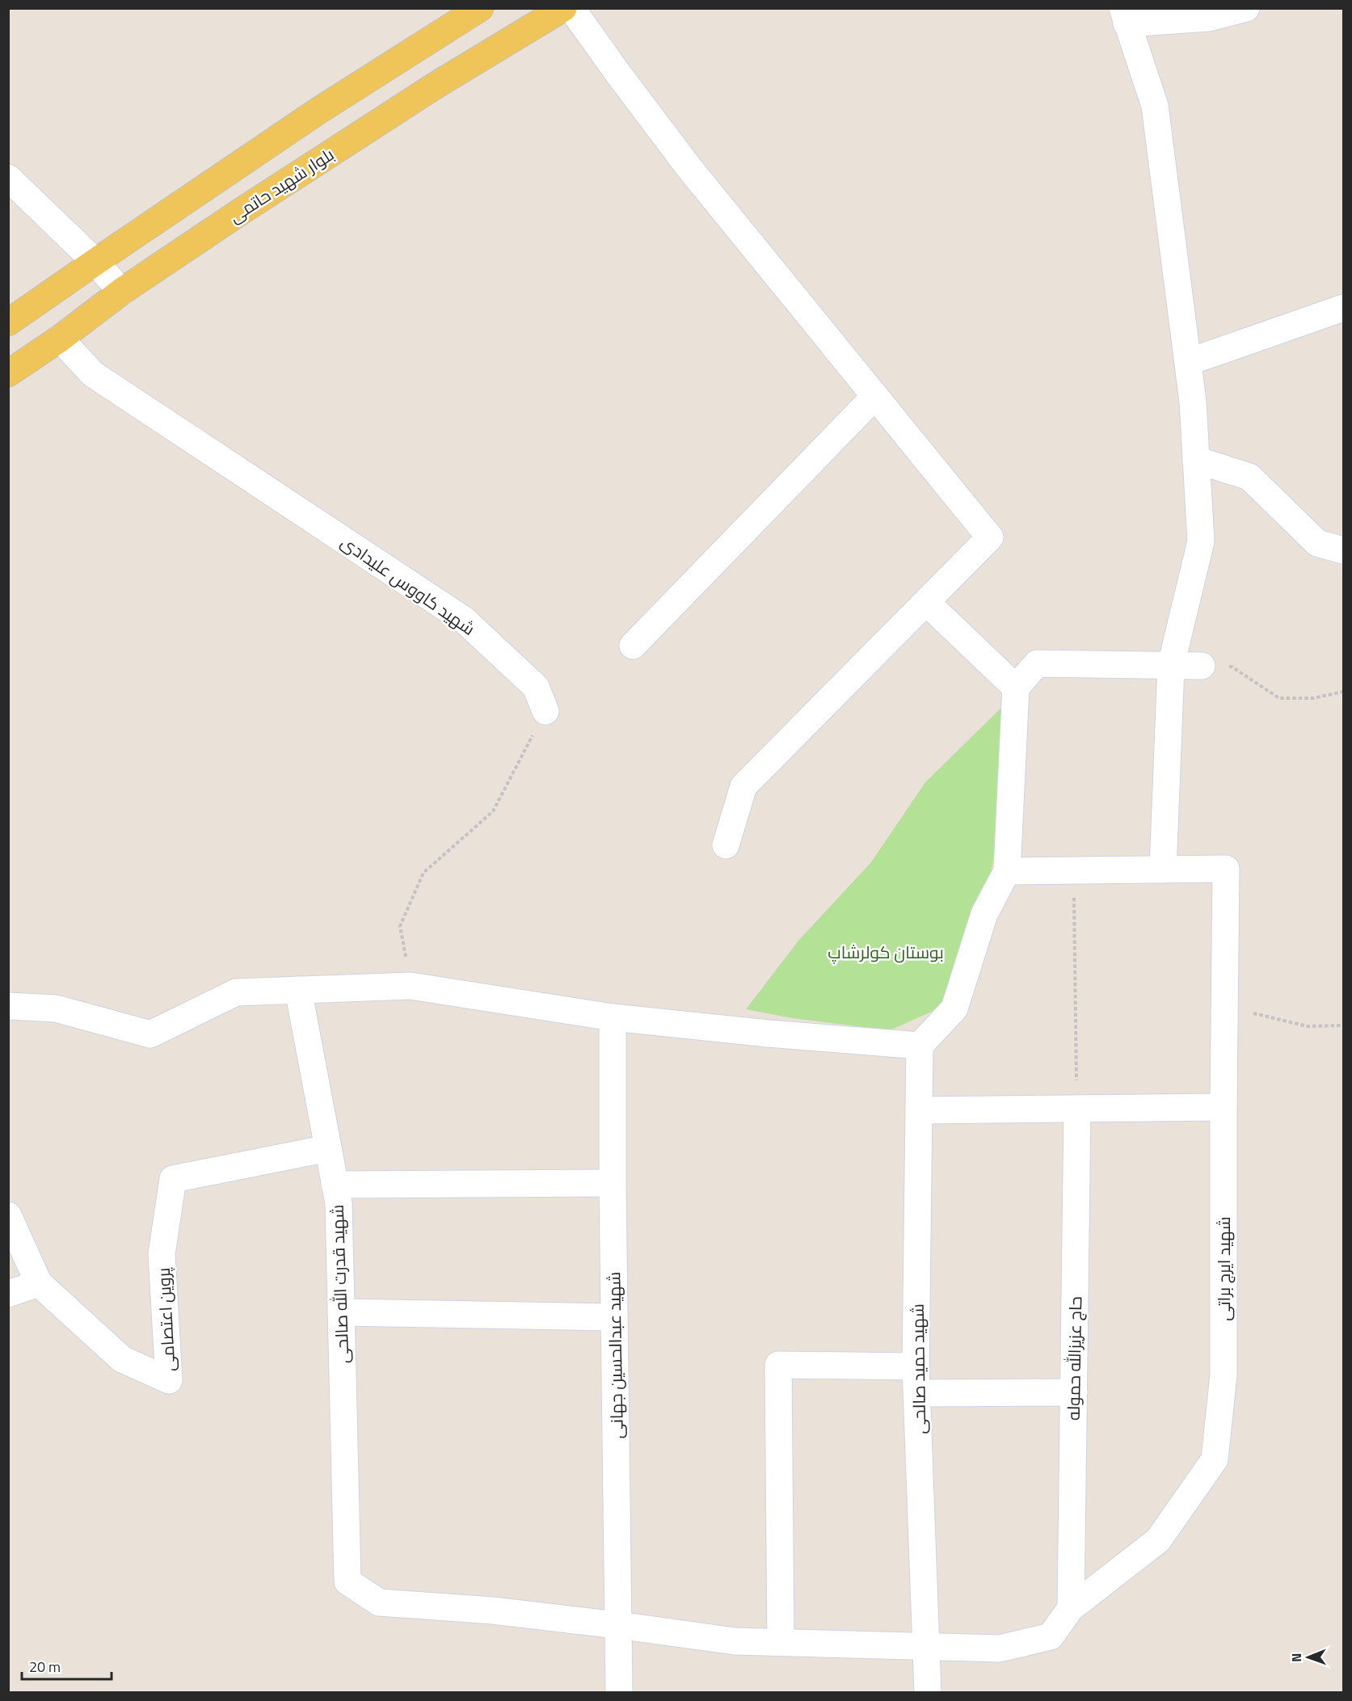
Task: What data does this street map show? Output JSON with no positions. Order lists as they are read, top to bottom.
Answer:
{
  "streets": {
    "main road": ["بلوار شهید حاتمی"],
    "street": [
      "شهید کاووس علیدادی",
      "شهید ایرج براتی",
      "شهید قدرت الله صالحی",
      "پروین اعتصامی",
      "شهید عبدالحسین جهانی",
      "حاج عزیزالله حموله",
      "شهید حمید صالحی"
    ]
  },
  "crossings": [
    ["بلوار شهید حاتمی", "شهید کاووس علیدادی"],
    ["شهید ایرج براتی", "شهید قدرت الله صالحی"],
    ["شهید ایرج براتی", "شهید عبدالحسین جهانی"],
    ["شهید ایرج براتی", "حاج عزیزالله حموله"],
    ["شهید ایرج براتی", "شهید حمید صالحی"],
    ["شهید قدرت الله صالحی", "پروین اعتصامی"]
  ],
  "parks": ["بوستان کولرشاپ"],
  "scale_bar": "20 m",
  "north": "left"
}
